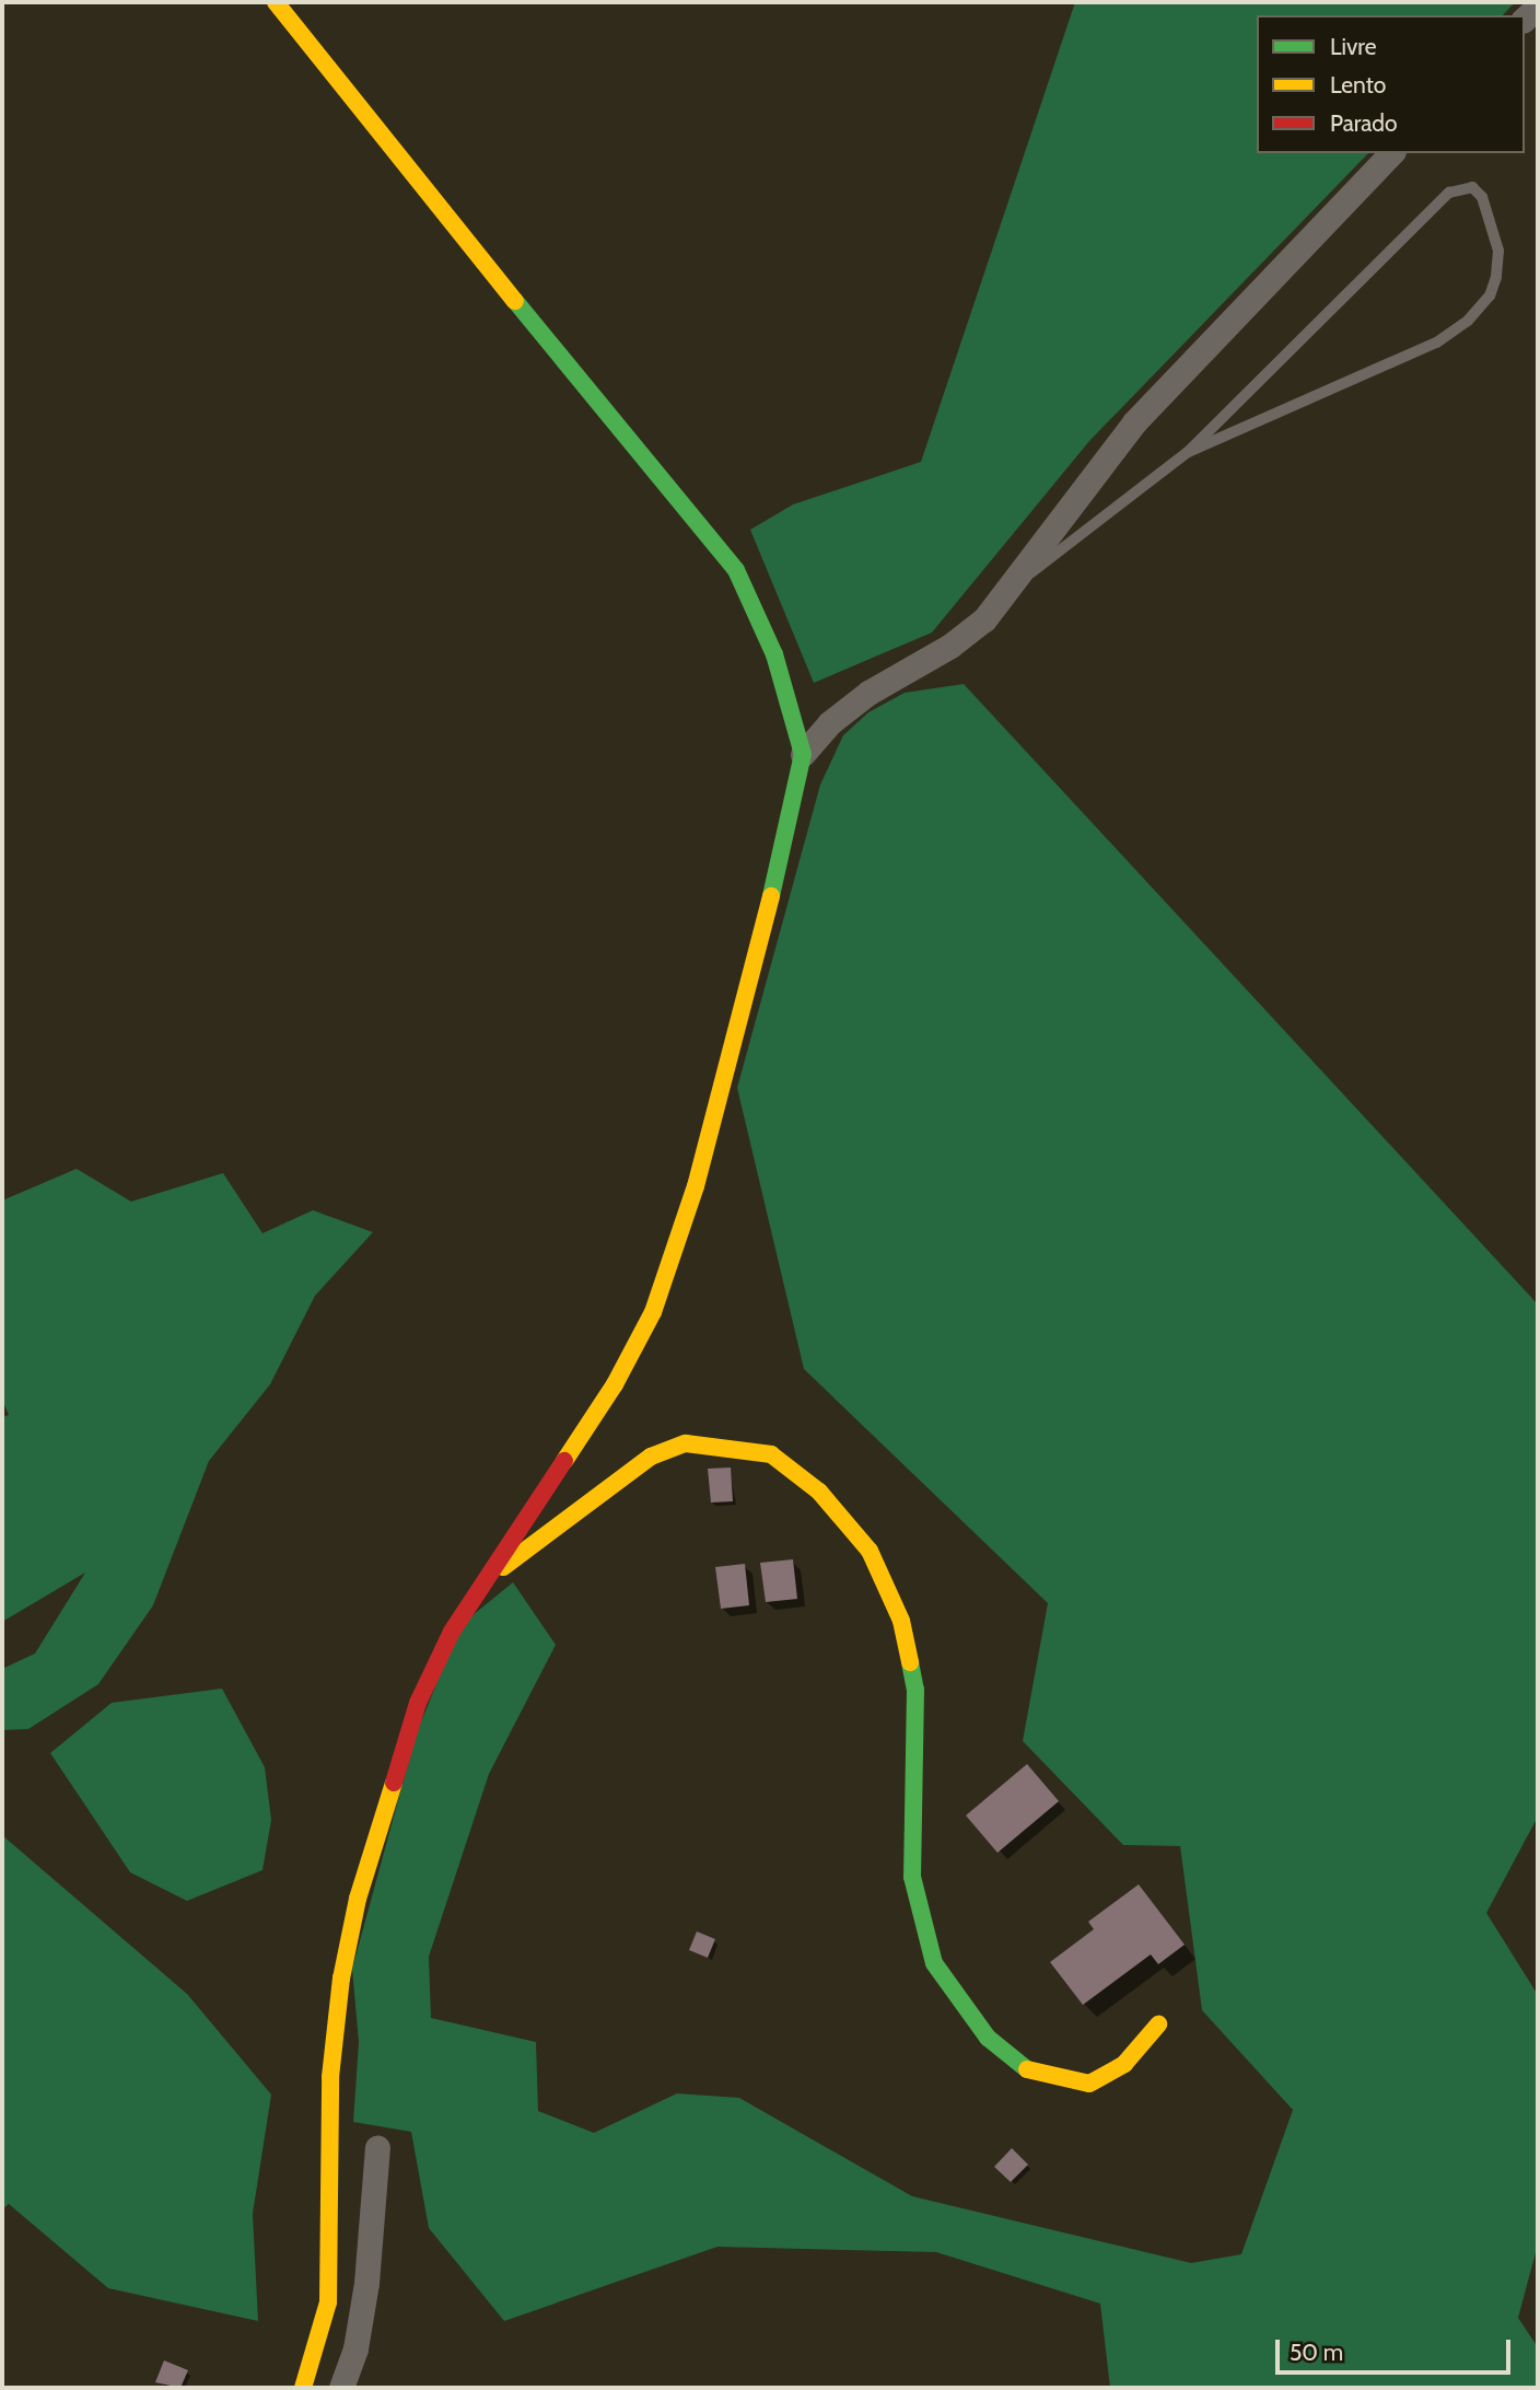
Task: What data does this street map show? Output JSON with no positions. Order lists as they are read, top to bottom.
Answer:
{
  "legend": ["Livre", "Lento", "Parado"],
  "scale_bar": "50 m"
}
